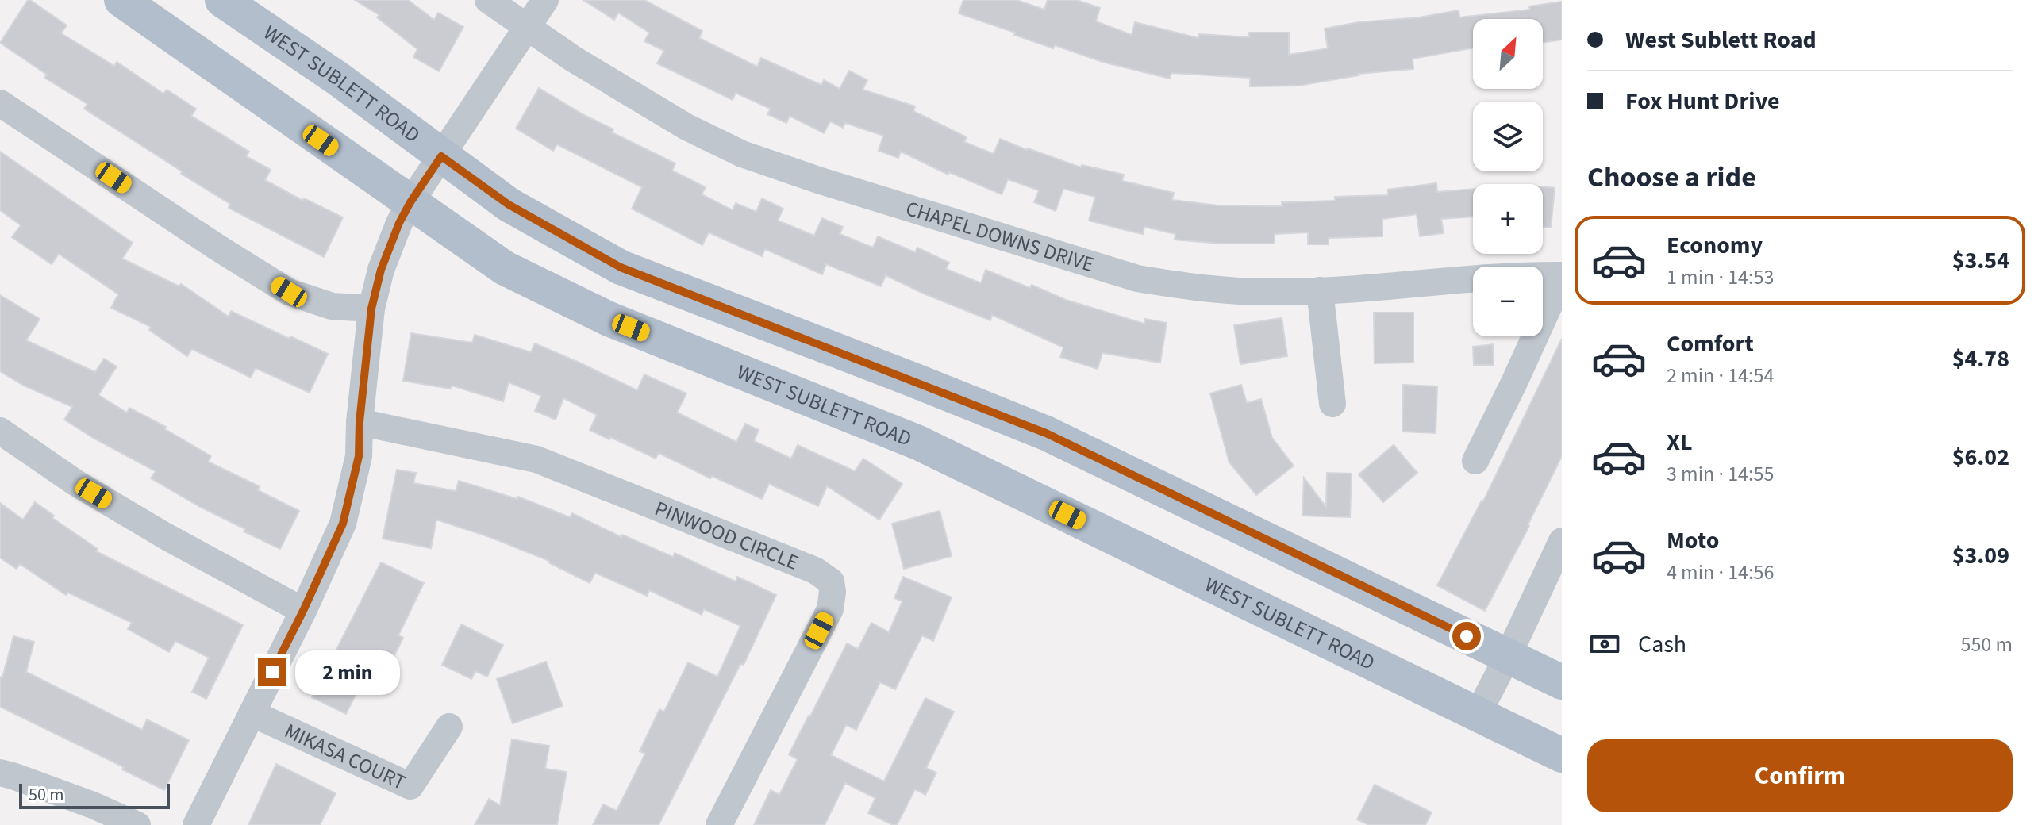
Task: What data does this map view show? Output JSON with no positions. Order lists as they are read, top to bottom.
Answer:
{
  "streets": {
    "main road": ["WEST SUBLETT ROAD"],
    "street": ["CHAPEL DOWNS DRIVE", "PINWOOD CIRCLE", "MIKASA COURT"]
  },
  "scale_bar": "50 m",
  "north": "top right",
  "page": {
    "banner": ["West Sublett Road", "Fox Hunt Drive"],
    "map_buttons": ["+", "−"],
    "heading": "Choose a ride",
    "list": [
      {
        "name": "Economy",
        "note": "1 min · 14:53",
        "value": "$3.54"
      },
      {
        "name": "Comfort",
        "note": "2 min · 14:54",
        "value": "$4.78"
      },
      {
        "name": "XL",
        "note": "3 min · 14:55",
        "value": "$6.02"
      },
      {
        "name": "Moto",
        "note": "4 min · 14:56",
        "value": "$3.09"
      }
    ],
    "pay": ["Cash", "550 m"],
    "bubble": "2 min",
    "buttons": "Confirm",
    "scale": "50 m"
  }
}
